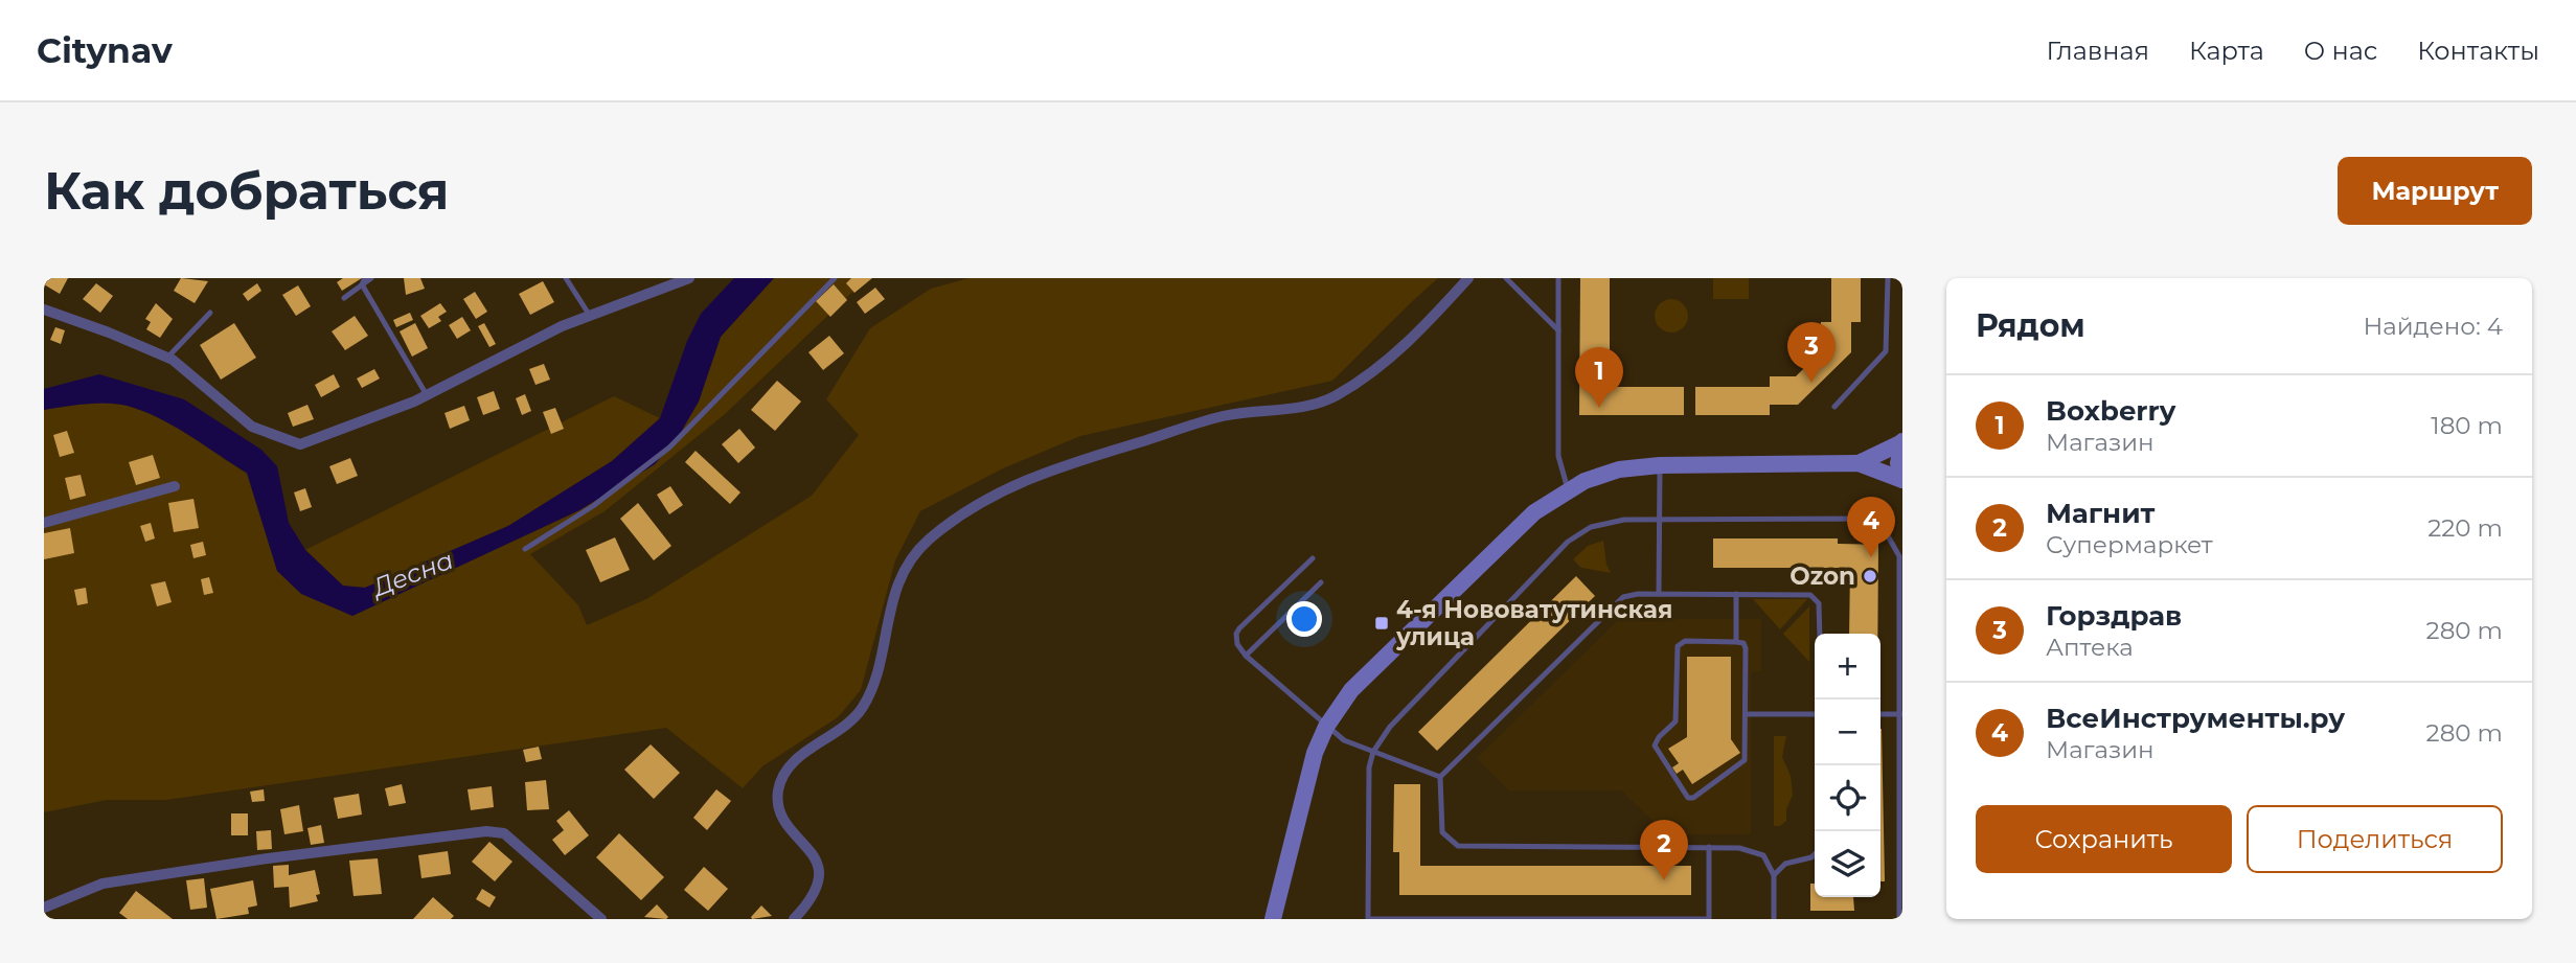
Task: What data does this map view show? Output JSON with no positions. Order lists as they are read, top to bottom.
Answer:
{
  "water": ["Десна"],
  "places": {
    "other": ["Ozon"],
    "transit": ["4-я Нововатутинская улица"]
  },
  "page": {
    "header": "Citynav",
    "nav": [
      "Главная",
      "Карта",
      "О нас",
      "Контакты"
    ],
    "buttons": [
      "Маршрут",
      ["Сохранить", "Поделиться"]
    ],
    "title": "Как добраться",
    "heading": ["Рядом", "Найдено: 4"],
    "pins": [
      "3",
      "1",
      "4",
      "2"
    ],
    "list": [
      {
        "mark": "1",
        "name": "Boxberry",
        "note": "Магазин",
        "value": "180 m"
      },
      {
        "mark": "2",
        "name": "Магнит",
        "note": "Супермаркет",
        "value": "220 m"
      },
      {
        "mark": "3",
        "name": "Горздрав",
        "note": "Аптека",
        "value": "280 m"
      },
      {
        "mark": "4",
        "name": "ВсеИнструменты.ру",
        "note": "Магазин",
        "value": "280 m"
      }
    ],
    "map_buttons": ["+", "−"]
  }
}
